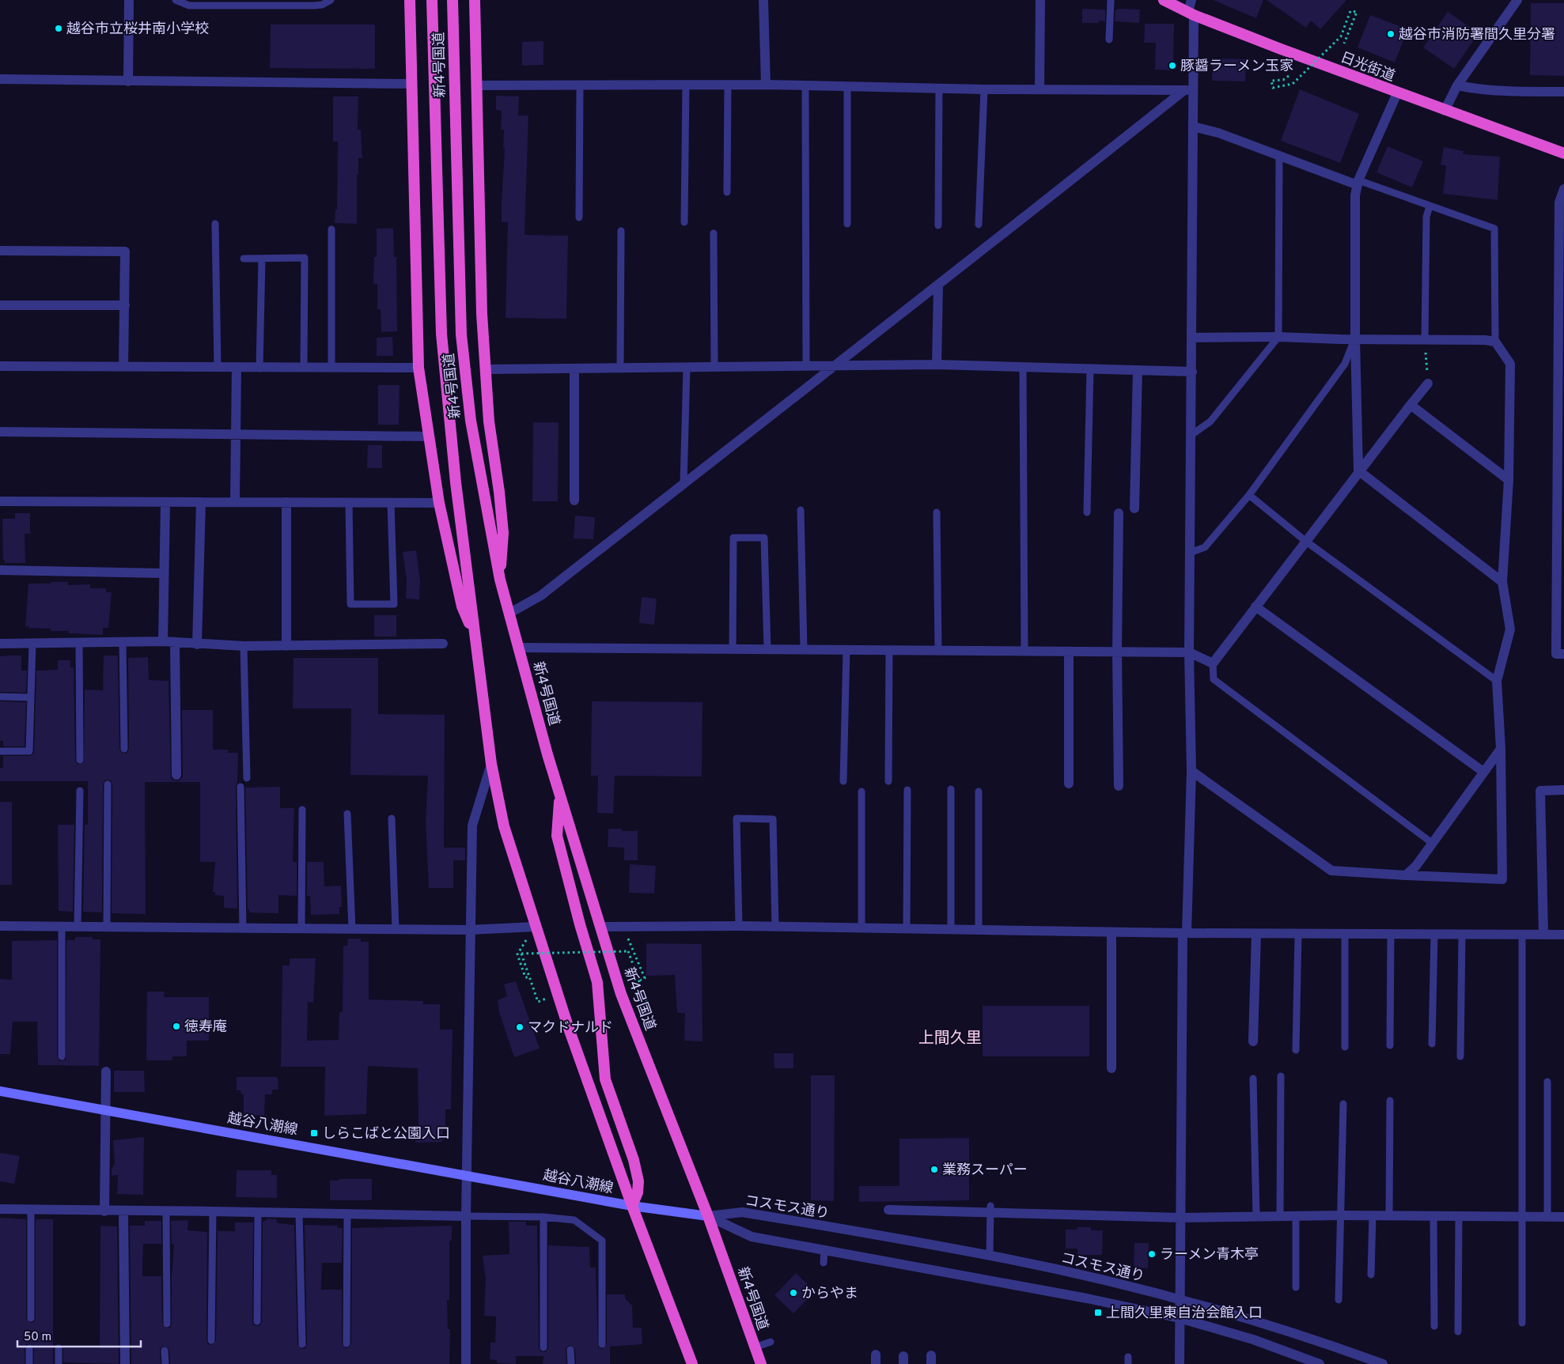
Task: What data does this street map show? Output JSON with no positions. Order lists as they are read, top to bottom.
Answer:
{
  "streets": {
    "highway": ["新4号国道", "日光街道"],
    "main road": ["越谷八潮線"],
    "street": ["コスモス通り"]
  },
  "crossings": [
    ["新4号国道", "越谷八潮線"],
    ["新4号国道", "コスモス通り"],
    ["越谷八潮線", "コスモス通り"]
  ],
  "districts": ["上間久里"],
  "places": {
    "other": [
      "越谷市立桜井南小学校",
      "越谷市消防署間久里分署",
      "豚醤ラーメン玉家",
      "徳寿庵",
      "マクドナルド",
      "業務スーパー",
      "ラーメン青木亭",
      "からやま"
    ],
    "transit": ["しらこばと公園入口", "上間久里東自治会館入口"]
  },
  "scale_bar": "50 m"
}
